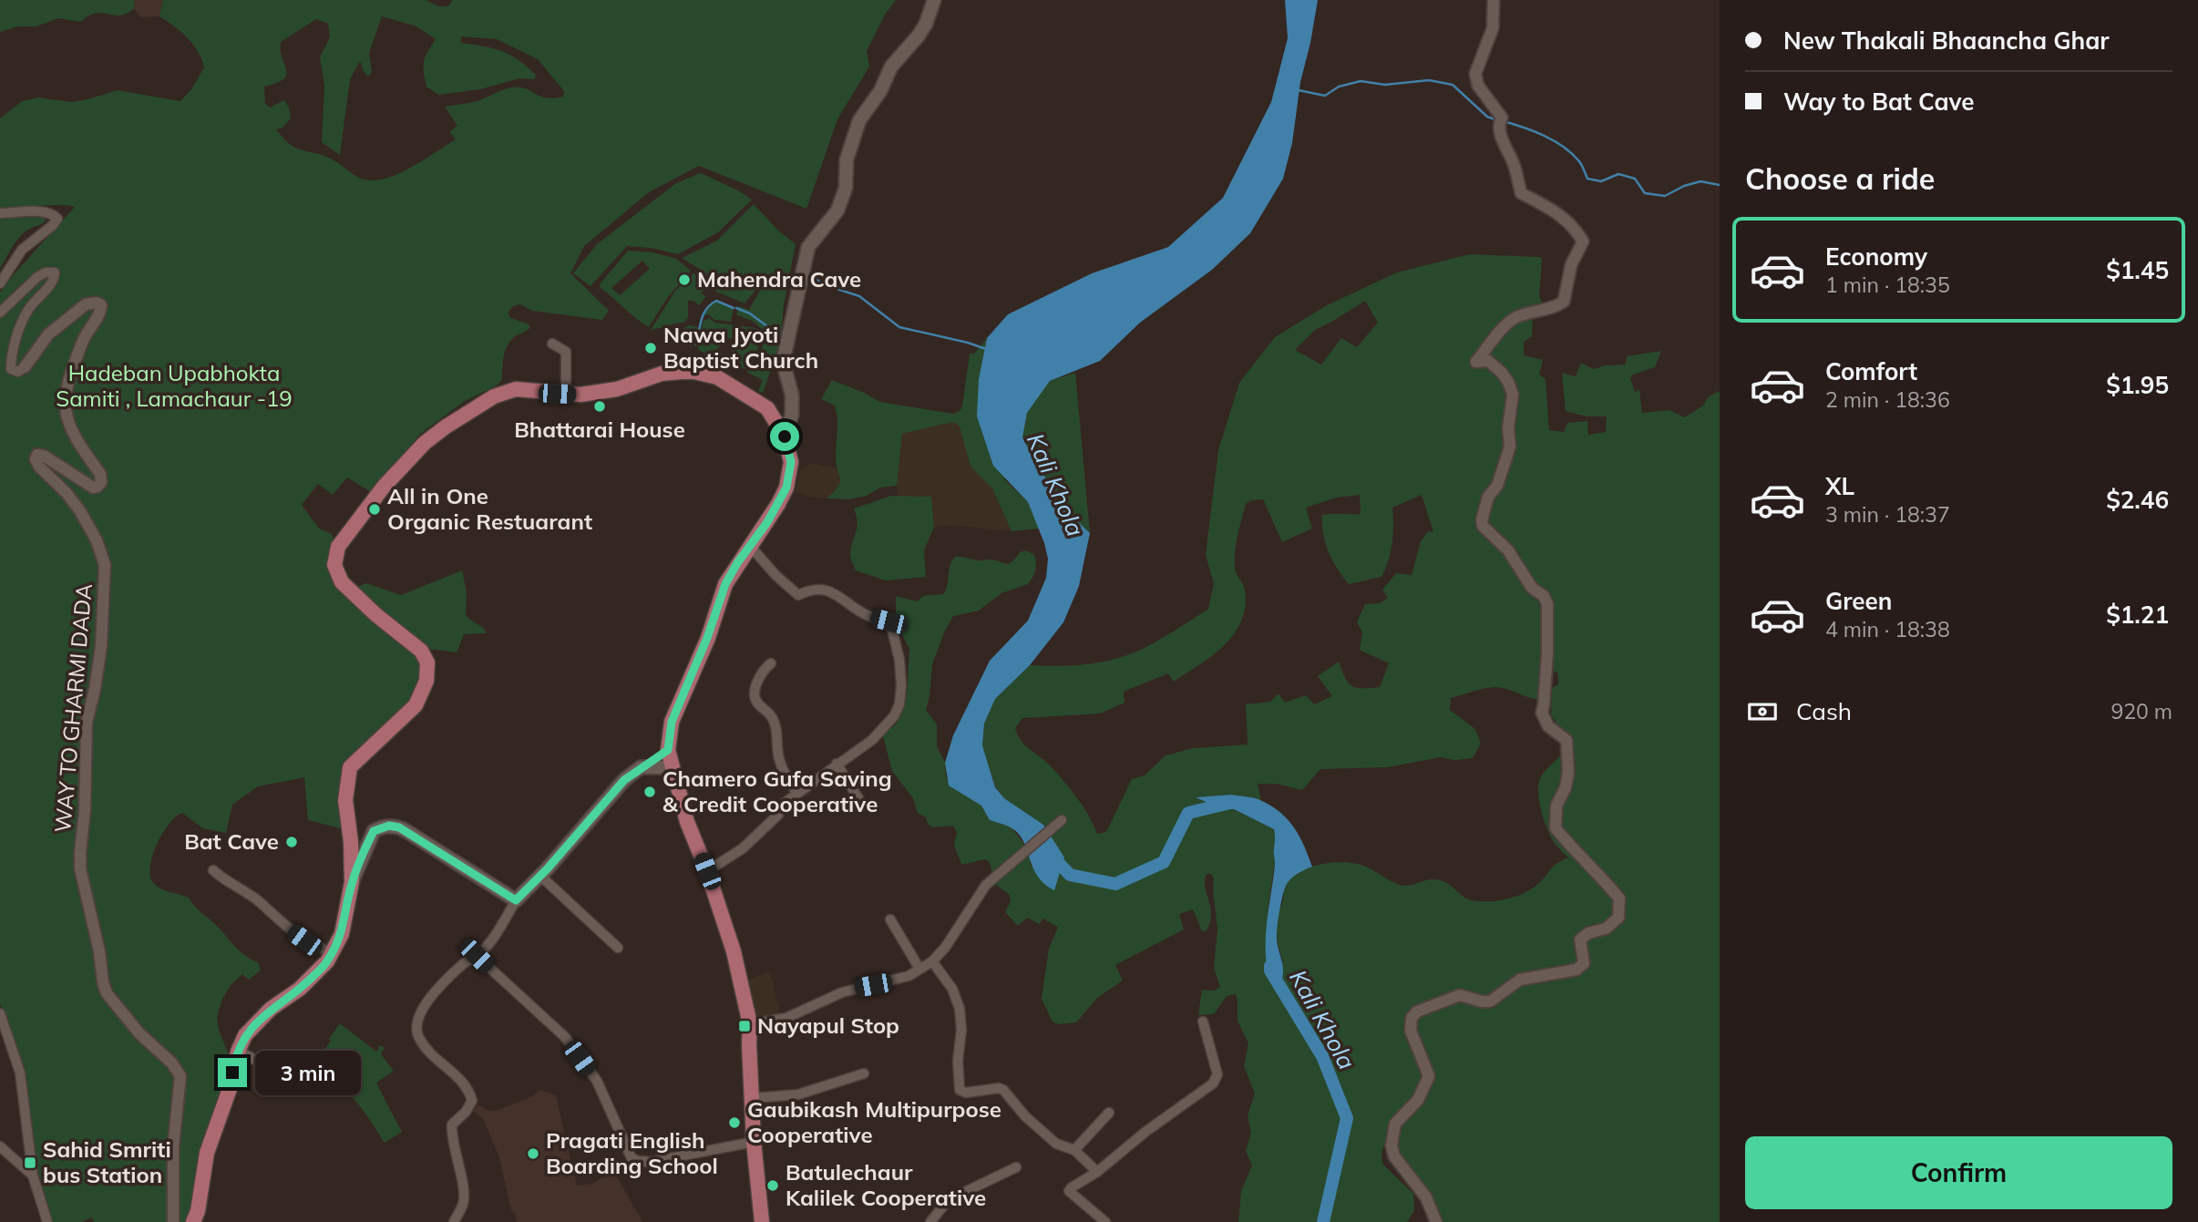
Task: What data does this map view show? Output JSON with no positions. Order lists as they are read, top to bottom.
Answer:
{
  "streets": {
    "street": ["WAY TO GHARMI DADA"]
  },
  "water": ["Kali Khola"],
  "parks": ["Hadeban Upabhokta Samiti , Lamachaur -19"],
  "places": {
    "other": [
      "Mahendra Cave",
      "Nawa Jyoti Baptist Church",
      "Bhattarai House",
      "All in One Organic Restuarant",
      "Chamero Gufa Saving & Credit Cooperative",
      "Bat Cave",
      "Gaubikash Multipurpose Cooperative",
      "Pragati English Boarding School",
      "Batulechaur Kalilek Cooperative"
    ],
    "transit": ["Nayapul Stop", "Sahid Smriti bus Station"]
  },
  "page": {
    "banner": ["New Thakali Bhaancha Ghar", "Way to Bat Cave"],
    "heading": "Choose a ride",
    "list": [
      {
        "name": "Economy",
        "note": "1 min · 18:35",
        "value": "$1.45"
      },
      {
        "name": "Comfort",
        "note": "2 min · 18:36",
        "value": "$1.95"
      },
      {
        "name": "XL",
        "note": "3 min · 18:37",
        "value": "$2.46"
      },
      {
        "name": "Green",
        "note": "4 min · 18:38",
        "value": "$1.21"
      }
    ],
    "pay": ["Cash", "920 m"],
    "bubble": "3 min",
    "buttons": "Confirm"
  }
}
